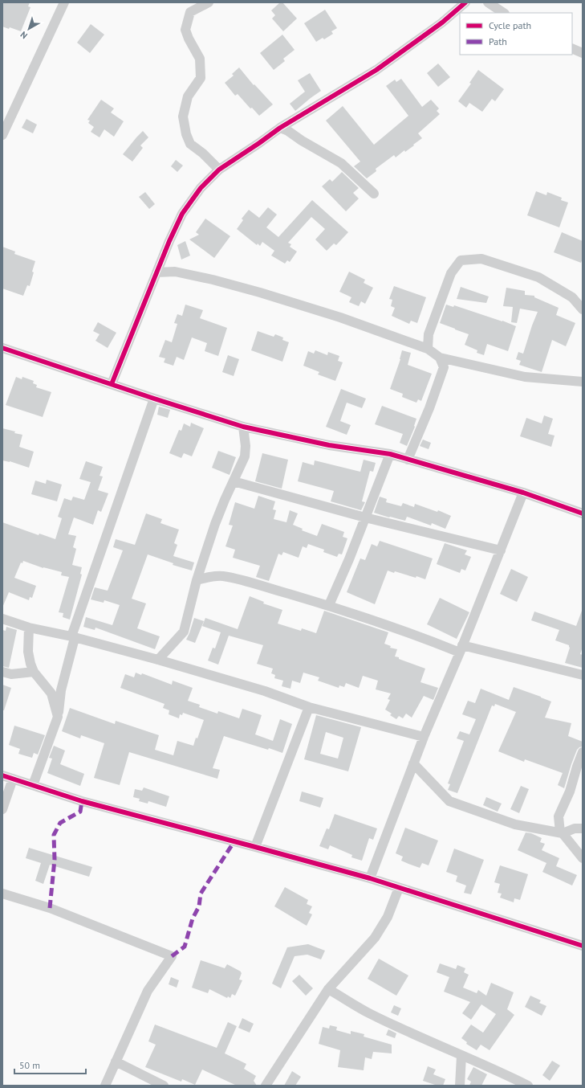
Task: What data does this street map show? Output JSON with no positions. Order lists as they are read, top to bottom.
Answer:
{
  "legend": ["Cycle path", "Path"],
  "scale_bar": "50 m",
  "north": "bottom left"
}
